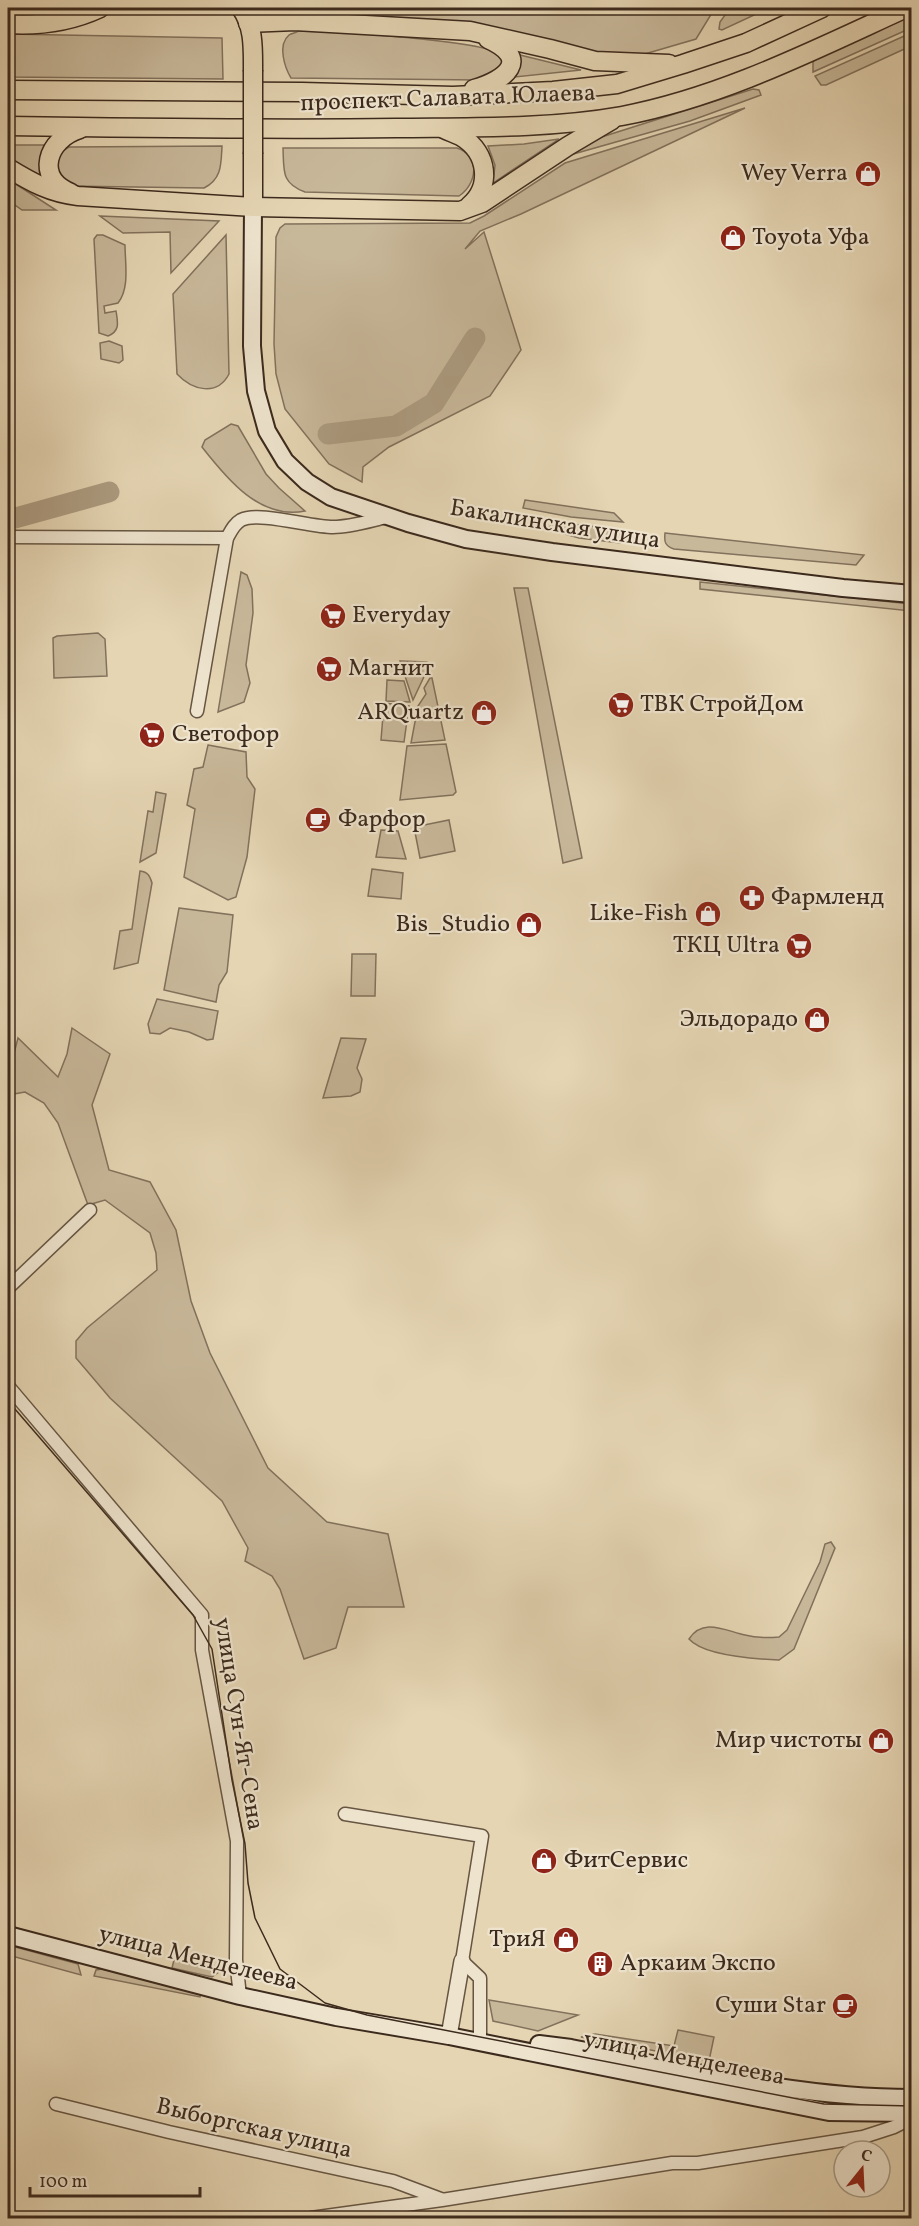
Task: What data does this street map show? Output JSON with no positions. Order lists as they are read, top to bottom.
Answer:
{
  "streets": {
    "main road": ["проспект Салавата Юлаева", "Бакалинская улица", "улица Менделеева"],
    "street": ["улица Сун-Ят-Сена", "Выборгская улица"]
  },
  "crossings": [
    ["улица Сун-Ят-Сена", "улица Менделеева"]
  ],
  "places": {
    "shop": [
      "Wey Verra",
      "Toyota Уфа",
      "ARQuartz",
      "Like-Fish",
      "Bis_Studio",
      "Эльдорадо",
      "Мир чистоты",
      "ФитСервис",
      "ТриЯ"
    ],
    "supermarket": [
      "Everyday",
      "Магнит",
      "ТВК СтройДом",
      "Светофор",
      "ТКЦ Ultra"
    ],
    "cafe": ["Фарфор", "Суши Star"],
    "pharmacy": ["Фармленд"],
    "building": ["Аркаим Экспо"]
  },
  "scale_bar": "100 m",
  "north": "top"
}
